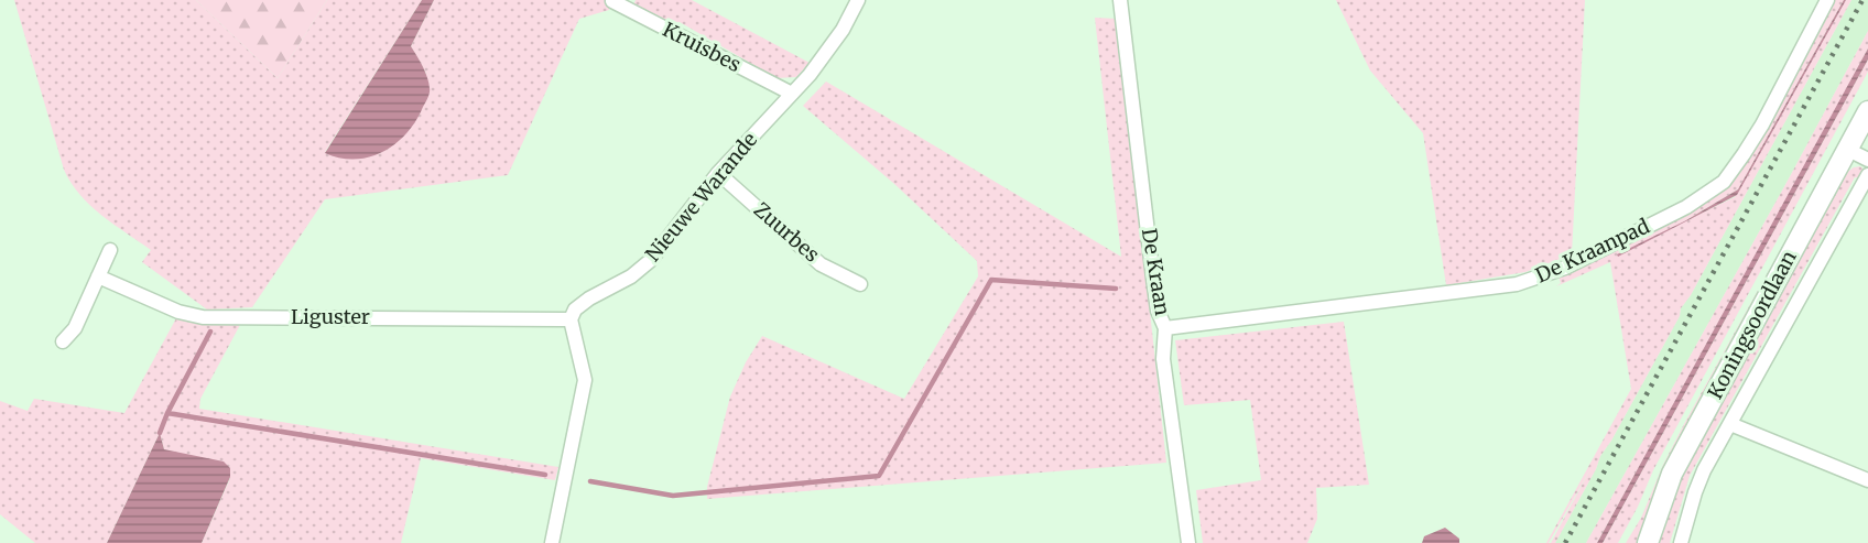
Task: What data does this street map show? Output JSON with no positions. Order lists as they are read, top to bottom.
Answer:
{
  "streets": {
    "street": [
      "Kruisbes",
      "Nieuwe Warande",
      "Zuurbes",
      "De Kraanpad",
      "De Kraan",
      "Liguster",
      "Koningsoordlaan"
    ]
  },
  "crossings": [
    ["Kruisbes", "Nieuwe Warande"],
    ["Nieuwe Warande", "Zuurbes"],
    ["Nieuwe Warande", "Liguster"],
    ["De Kraanpad", "De Kraan"]
  ]
}
